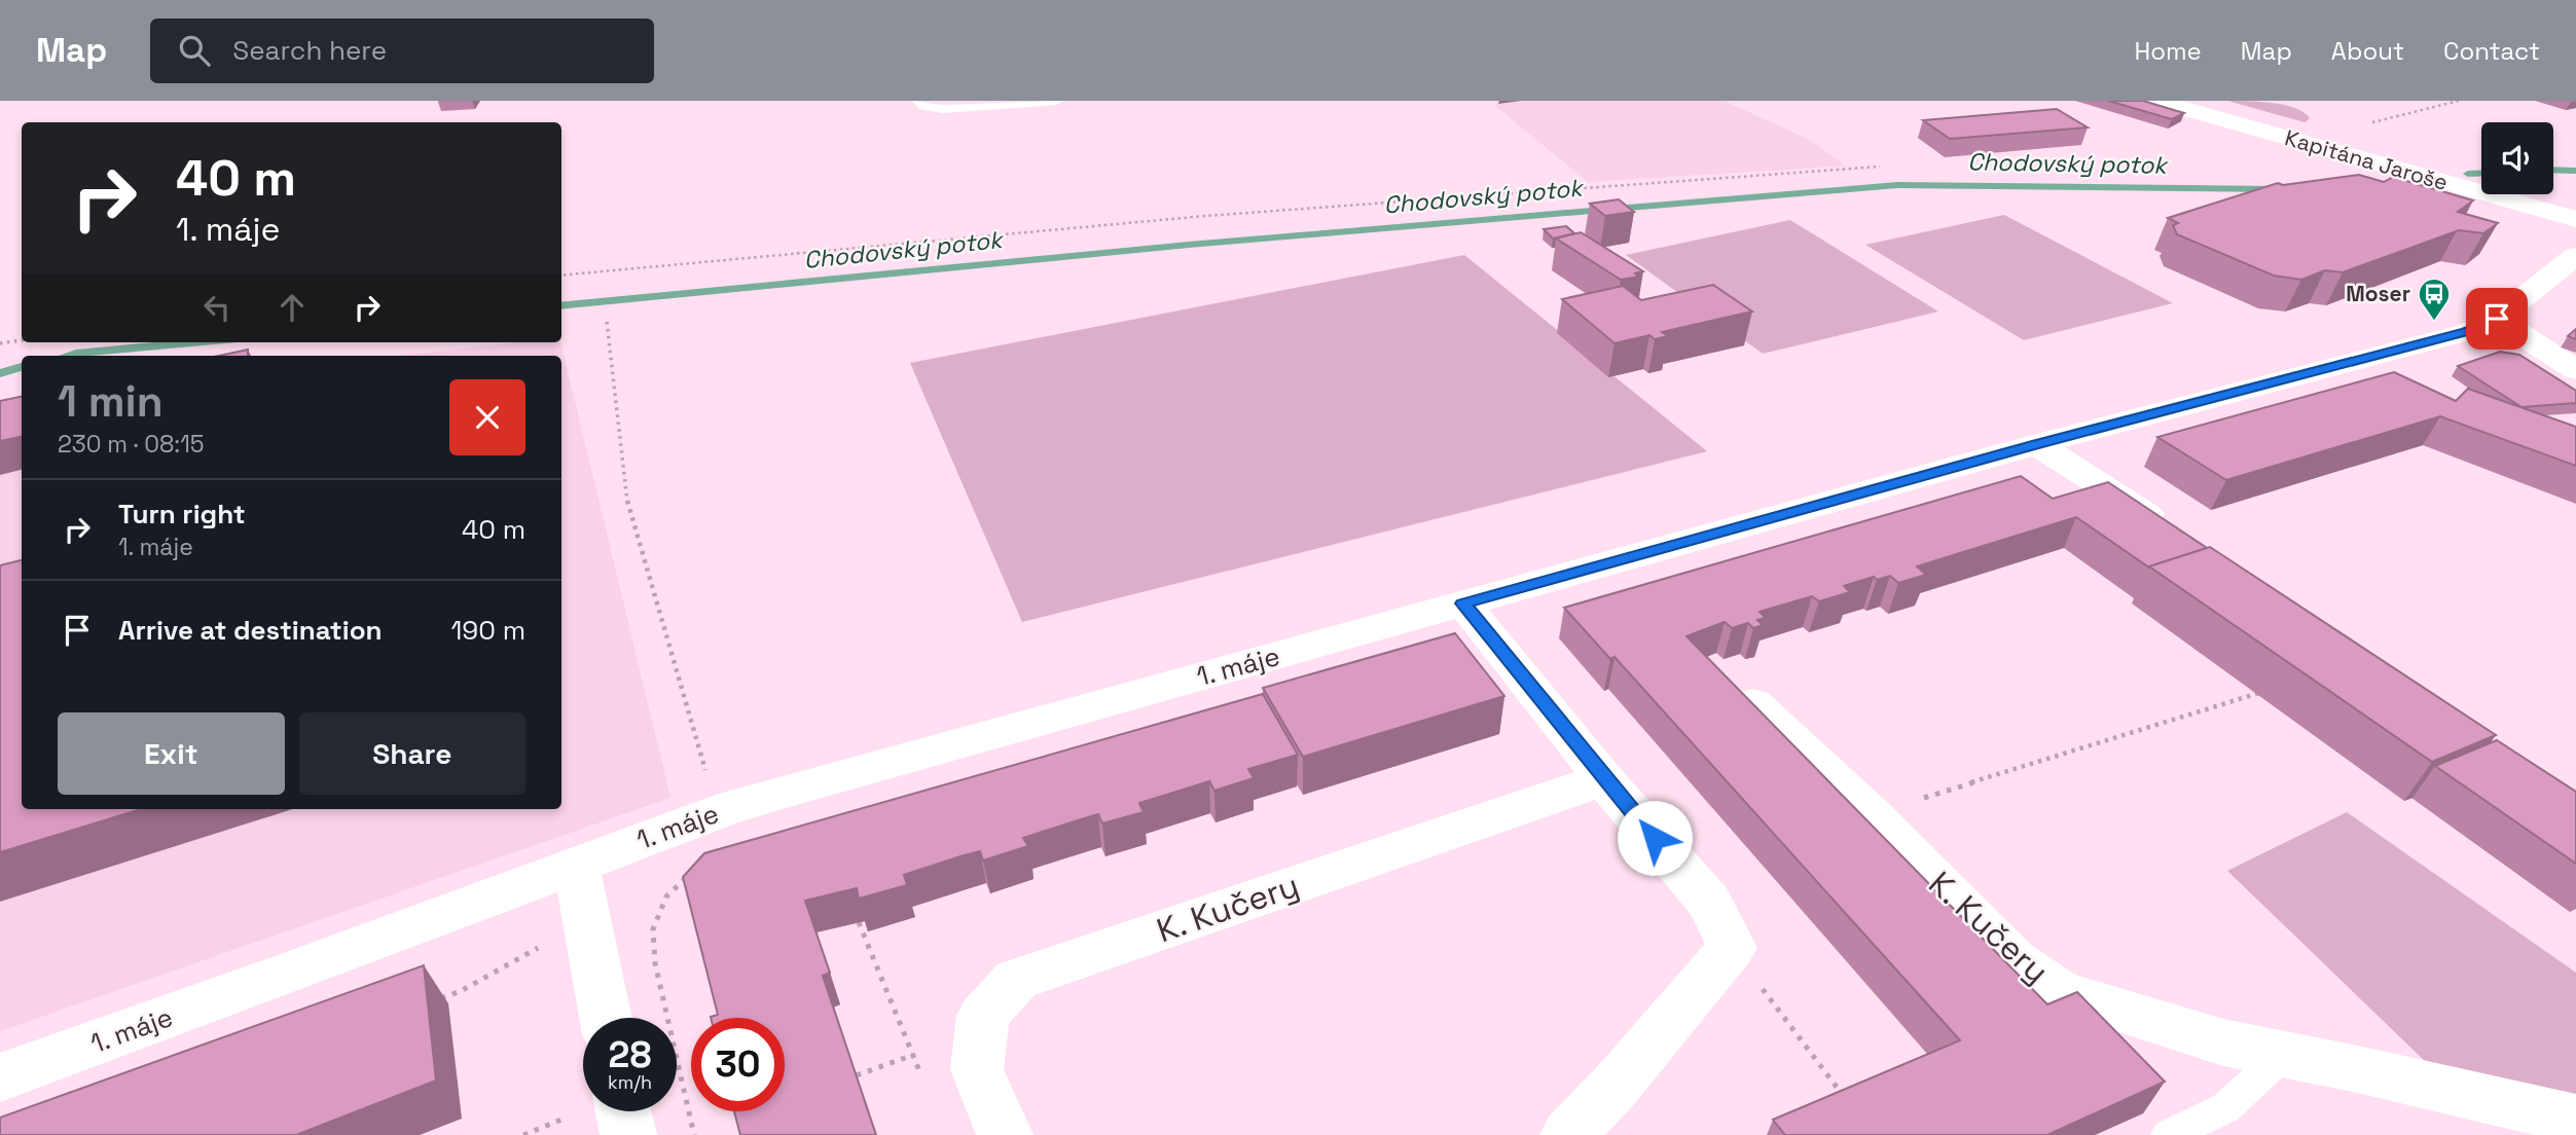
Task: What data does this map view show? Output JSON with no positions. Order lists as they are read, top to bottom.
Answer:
{
  "streets": {
    "street": ["Kapitána Jaroše", "1. máje", "K. Kučery"]
  },
  "water": ["Chodovský potok"],
  "places": {
    "bus stop": ["Moser"]
  },
  "page": {
    "header": "Map",
    "search": "Search here",
    "nav": [
      "Home",
      "Map",
      "About",
      "Contact"
    ],
    "turn": ["40 m", "1. máje"],
    "heading": ["1 min", "230 m · 08:15"],
    "list": [
      {
        "name": "Turn right",
        "note": "1. máje",
        "value": "40 m"
      },
      {
        "name": "Arrive at destination",
        "value": "190 m"
      }
    ],
    "buttons": ["Exit", "Share"],
    "speed": "28 km/h",
    "limit": "30"
  }
}
